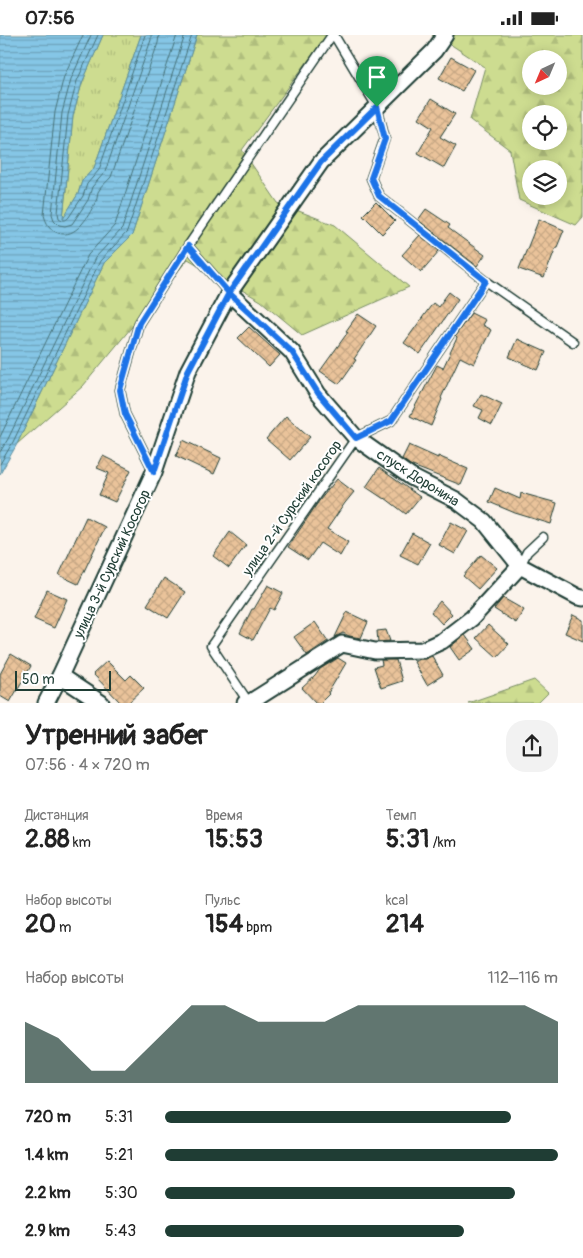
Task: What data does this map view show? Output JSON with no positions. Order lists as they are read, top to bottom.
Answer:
{
  "streets": {
    "street": ["спуск Доронина", "улица 3-й Сурский Косогор"],
    "lane": ["улица 2-й Сурский косогор"]
  },
  "crossings": [
    ["спуск Доронина", "улица 2-й Сурский косогор"],
    ["спуск Доронина", "улица 3-й Сурский Косогор"]
  ],
  "scale_bar": "50 m",
  "north": "bottom left",
  "page": {
    "status": "07:56",
    "scale": "50 m",
    "heading": ["Утренний забег", "07:56 · 4 × 720 m"],
    "stats": [
      ["Дистанция", "2.88 km"],
      ["Время", "15:53"],
      ["Темп", "5:31 /km"],
      ["Набор высоты", "20 m"],
      ["Пульс", "154 bpm"],
      ["kcal", "214"]
    ],
    "chart": ["Набор высоты", "112–116 m"],
    "list": [
      {
        "name": "720 m",
        "note": "5:31"
      },
      {
        "name": "1.4 km",
        "note": "5:21"
      },
      {
        "name": "2.2 km",
        "note": "5:30"
      },
      {
        "name": "2.9 km",
        "note": "5:43"
      }
    ]
  }
}
